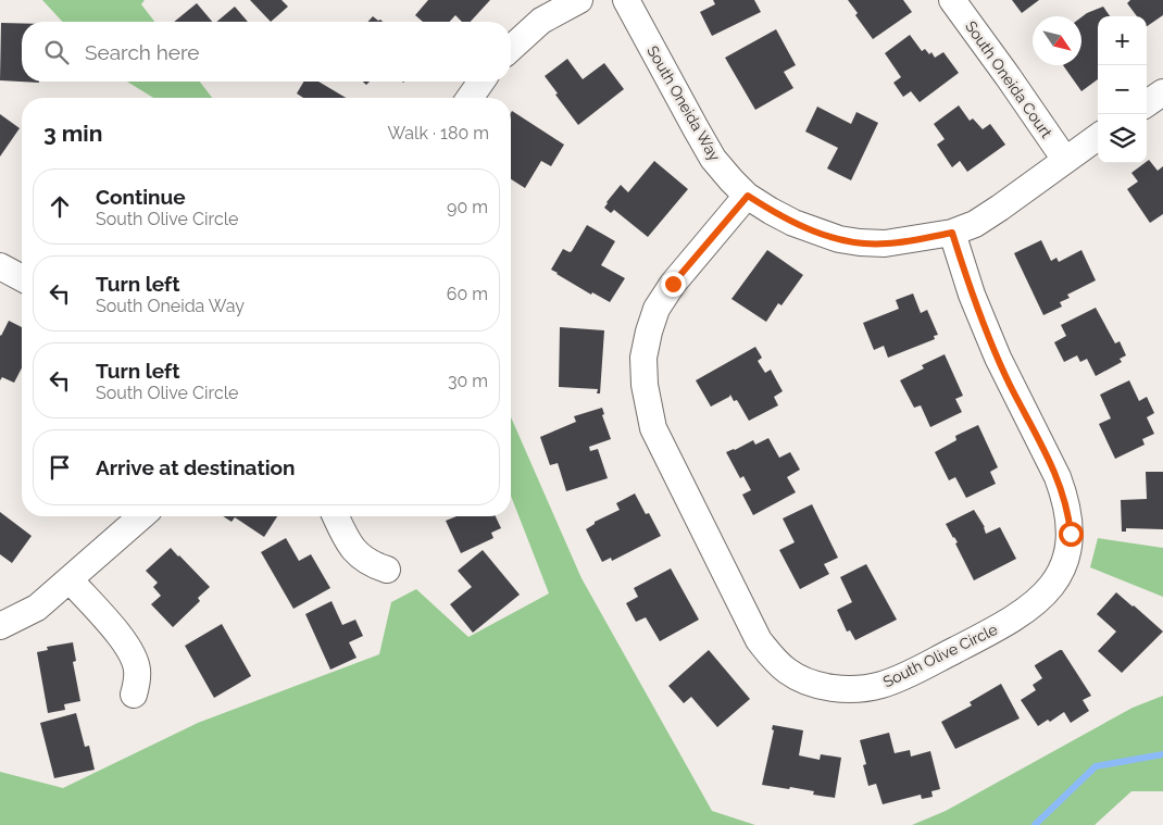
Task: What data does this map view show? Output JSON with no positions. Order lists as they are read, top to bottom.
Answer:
{
  "streets": {
    "street": ["South Oneida Court", "South Oneida Way", "South Olive Circle"]
  },
  "crossings": [
    ["South Oneida Court", "South Oneida Way"],
    ["South Oneida Way", "South Olive Circle"]
  ],
  "north": "bottom right",
  "page": {
    "map_buttons": ["+", "−"],
    "search": "Search here",
    "heading": ["3 min", "Walk · 180 m"],
    "list": [
      ["Continue", "South Olive Circle", "90 m"],
      ["Turn left", "South Oneida Way", "60 m"],
      ["Turn left", "South Olive Circle", "30 m"],
      "Arrive at destination"
    ]
  }
}
